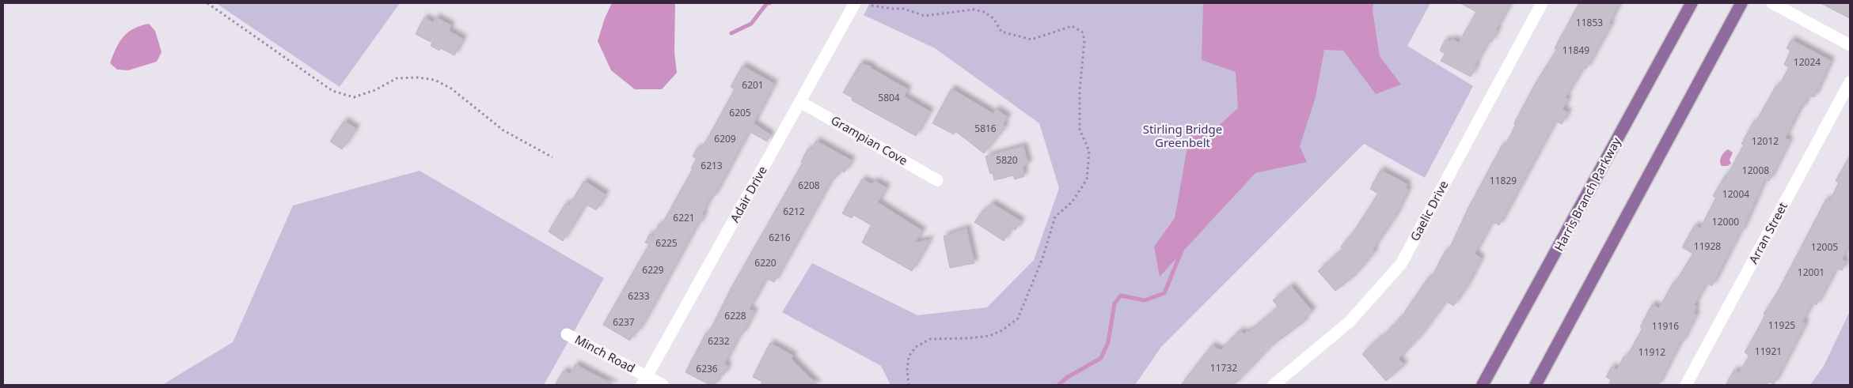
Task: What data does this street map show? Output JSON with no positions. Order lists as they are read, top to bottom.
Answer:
{
  "streets": {
    "main road": ["Harris Branch Parkway"],
    "street": [
      "Grampian Cove",
      "Adair Drive",
      "Gaelic Drive",
      "Arran Street",
      "Minch Road"
    ]
  },
  "crossings": [
    ["Grampian Cove", "Adair Drive"],
    ["Adair Drive", "Minch Road"]
  ],
  "parks": ["Stirling Bridge Greenbelt"],
  "house_numbers": [
    "11853",
    "11849",
    "12024",
    "6201",
    "5804",
    "6205",
    "5816",
    "6209",
    "12012",
    "5820",
    "6213",
    "12008",
    "11829",
    "6208",
    "12004",
    "6212",
    "6221",
    "12000",
    "6216",
    "6225",
    "11928",
    "12005",
    "6220",
    "6229",
    "12001",
    "6233",
    "6228",
    "6237",
    "11925",
    "11916",
    "6232",
    "11921",
    "11912",
    "11732",
    "6236"
  ]
}
